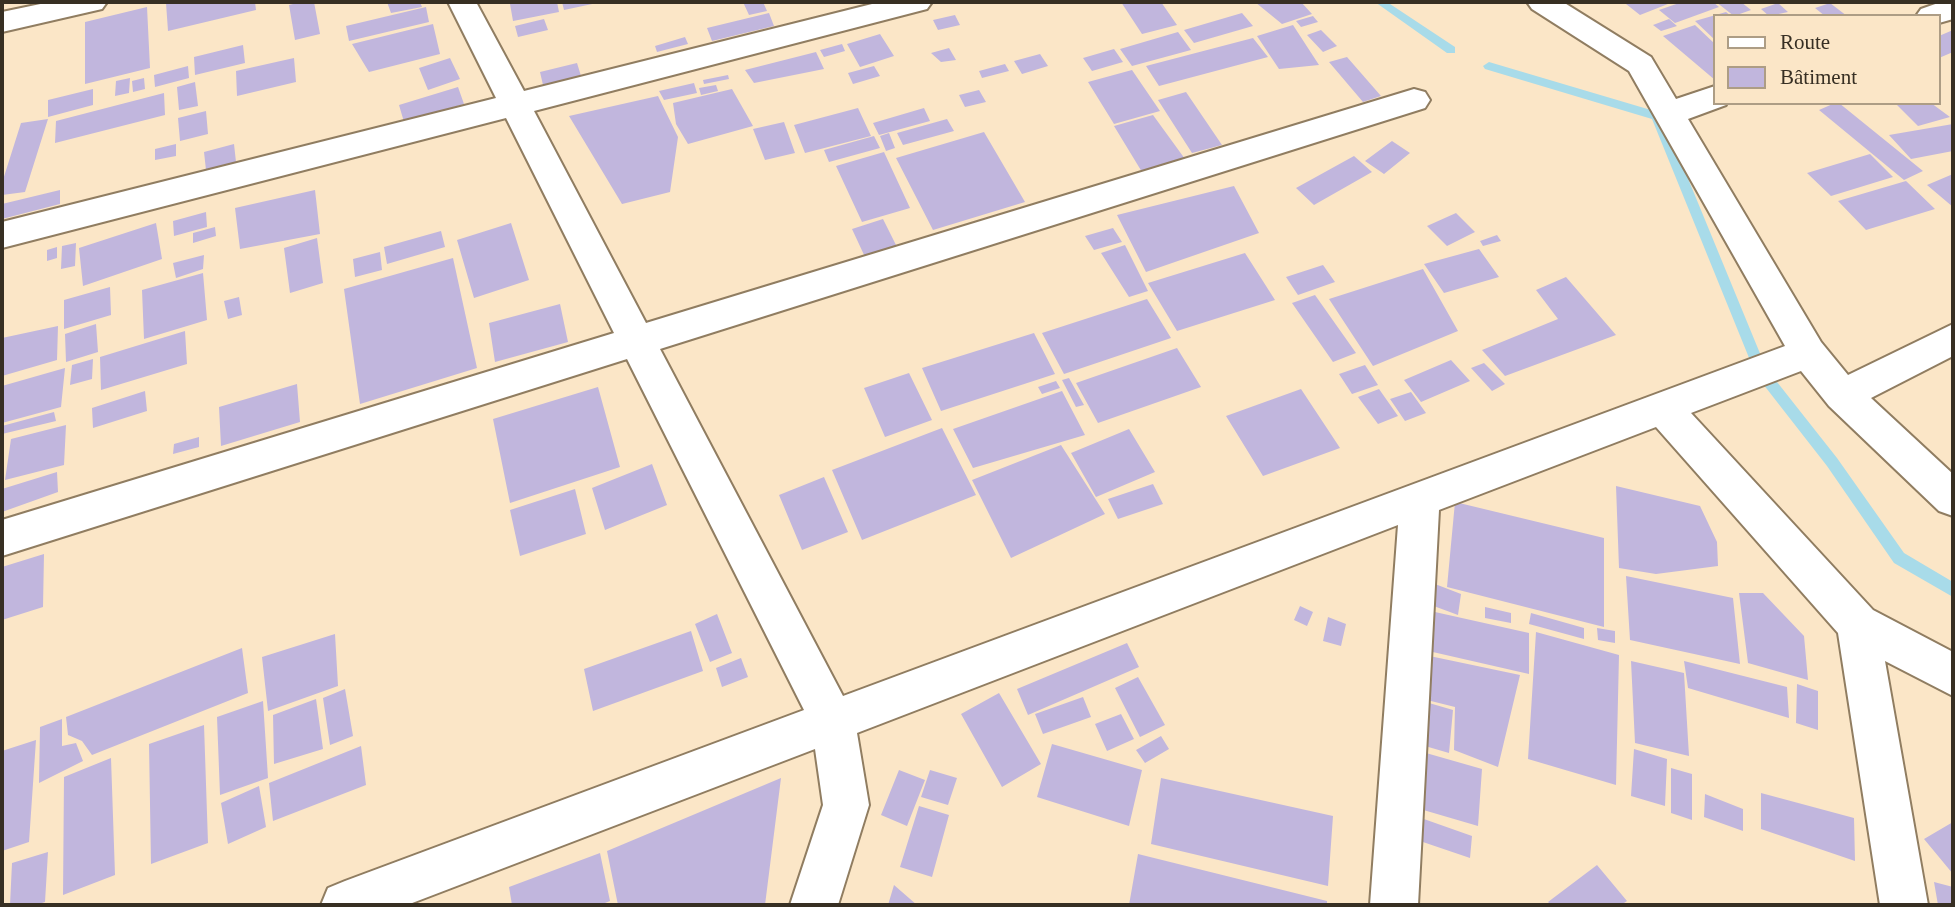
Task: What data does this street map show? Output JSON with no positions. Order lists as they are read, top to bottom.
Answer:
{
  "legend": ["Route", "Bâtiment"]
}
